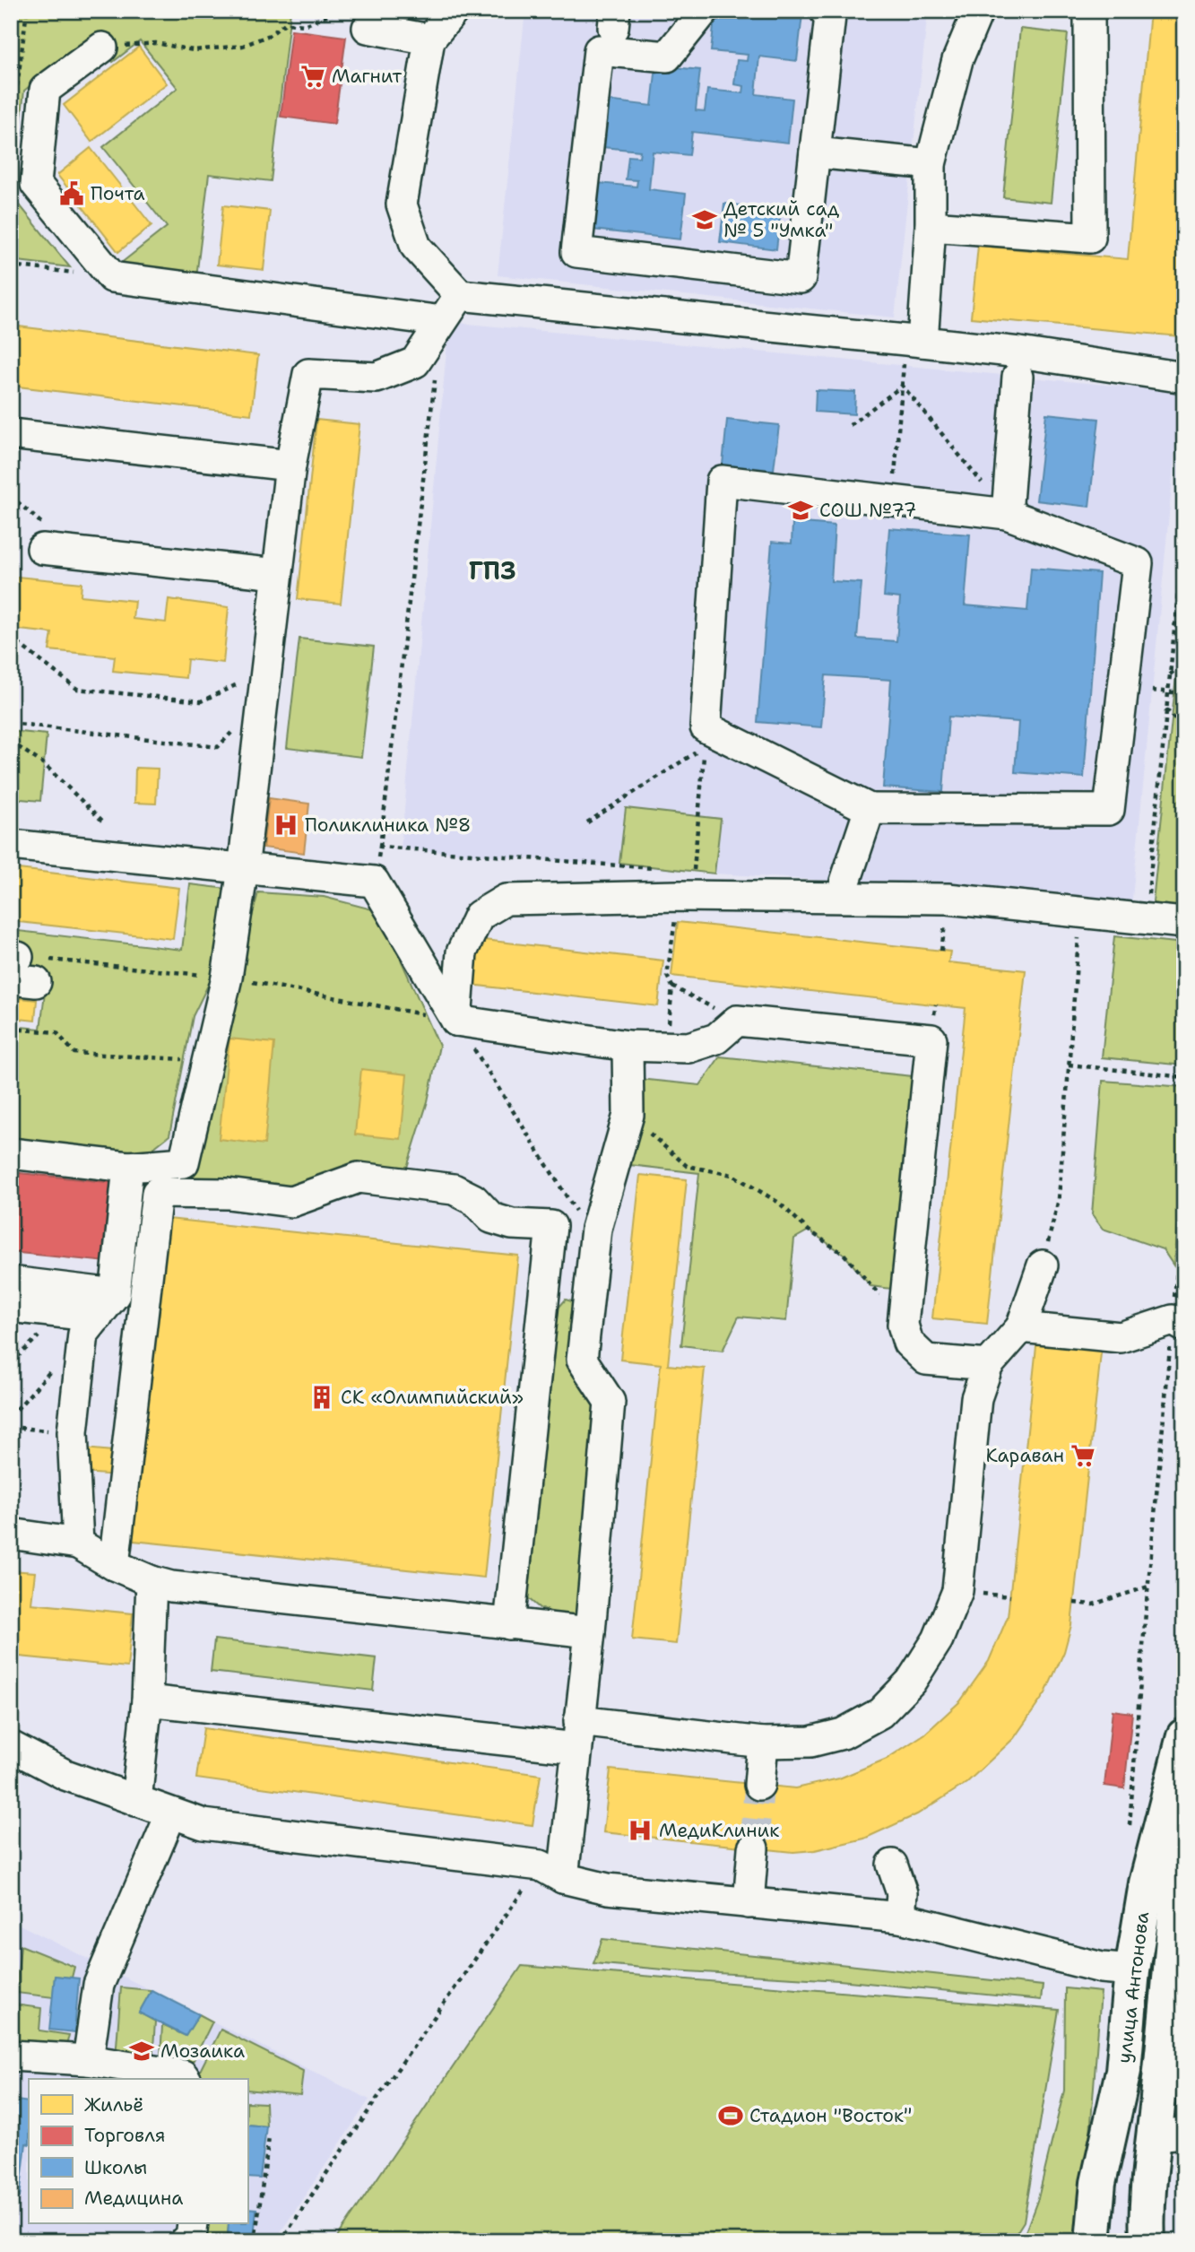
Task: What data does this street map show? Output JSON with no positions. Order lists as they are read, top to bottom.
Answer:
{
  "streets": {
    "main road": ["улица Антонова"]
  },
  "districts": ["ГПЗ"],
  "places": {
    "supermarket": ["Магнит", "Караван"],
    "public building": ["Почта"],
    "school or university": ["Детский сад № 5 \"Умка\"", "СОШ №77", "Мозаика"],
    "hospital": ["Поликлиника №8", "МедиКлиник"],
    "building": ["СК «Олимпийский»"],
    "sports": ["Стадион \"Восток\""]
  },
  "legend": [
    "Жильё",
    "Торговля",
    "Школы",
    "Медицина"
  ]
}
